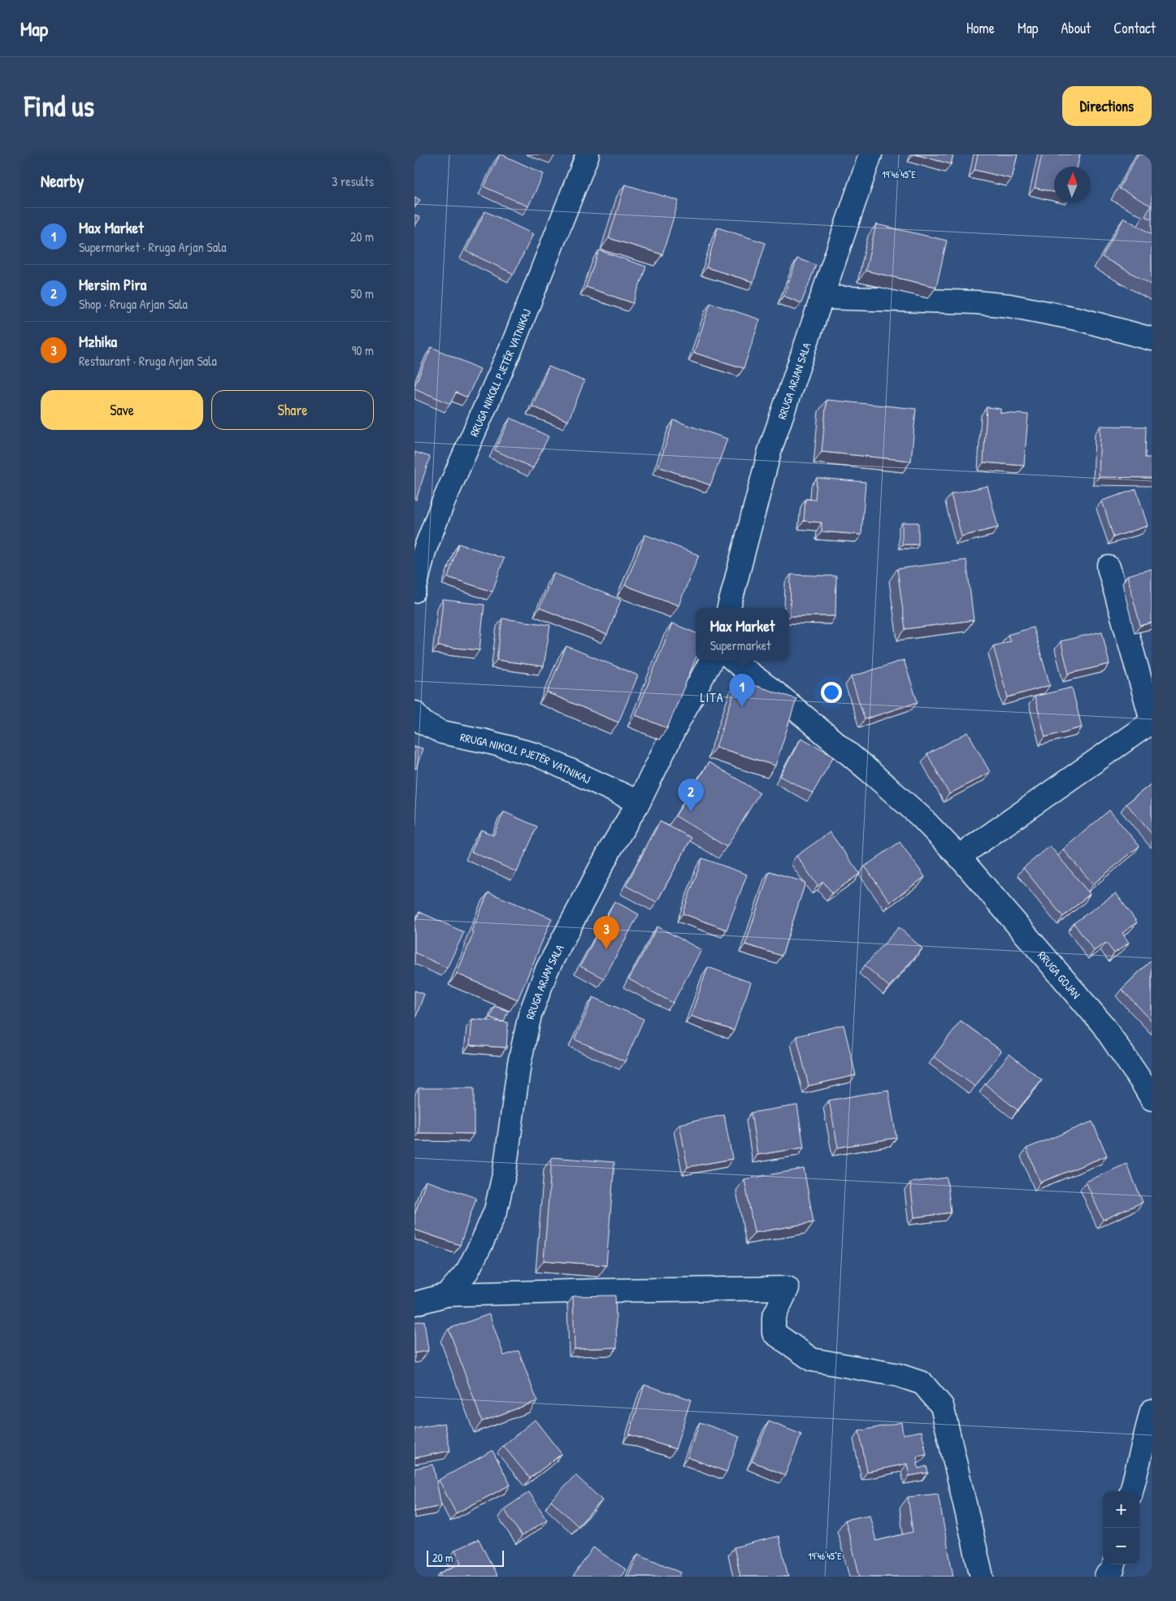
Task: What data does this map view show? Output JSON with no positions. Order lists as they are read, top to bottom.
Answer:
{
  "streets": {
    "street": ["RRUGA NIKOLL PJETËR VATNIKAJ", "RRUGA ARJAN SALA", "RRUGA GOJAN"]
  },
  "crossings": [
    ["RRUGA NIKOLL PJETËR VATNIKAJ", "RRUGA ARJAN SALA"]
  ],
  "districts": ["LITA"],
  "scale_bar": "20 m",
  "north": "top",
  "page": {
    "header": "Map",
    "nav": [
      "Home",
      "Map",
      "About",
      "Contact"
    ],
    "buttons": [
      "Directions",
      ["Save", "Share"]
    ],
    "title": "Find us",
    "heading": ["Nearby", "3 results"],
    "list": [
      {
        "mark": "1",
        "name": "Max Market",
        "note": "Supermarket · Rruga Arjan Sala",
        "value": "20 m"
      },
      {
        "mark": "2",
        "name": "Mersim Pira",
        "note": "Shop · Rruga Arjan Sala",
        "value": "50 m"
      },
      {
        "mark": "3",
        "name": "Mzhika",
        "note": "Restaurant · Rruga Arjan Sala",
        "value": "90 m"
      }
    ],
    "popup": ["Max Market", "Supermarket"],
    "pins": ["1", "2", "3"],
    "map_buttons": ["+", "−"],
    "scale": "20 m"
  },
  "coordinates": ["19°46'45\"E"]
}
